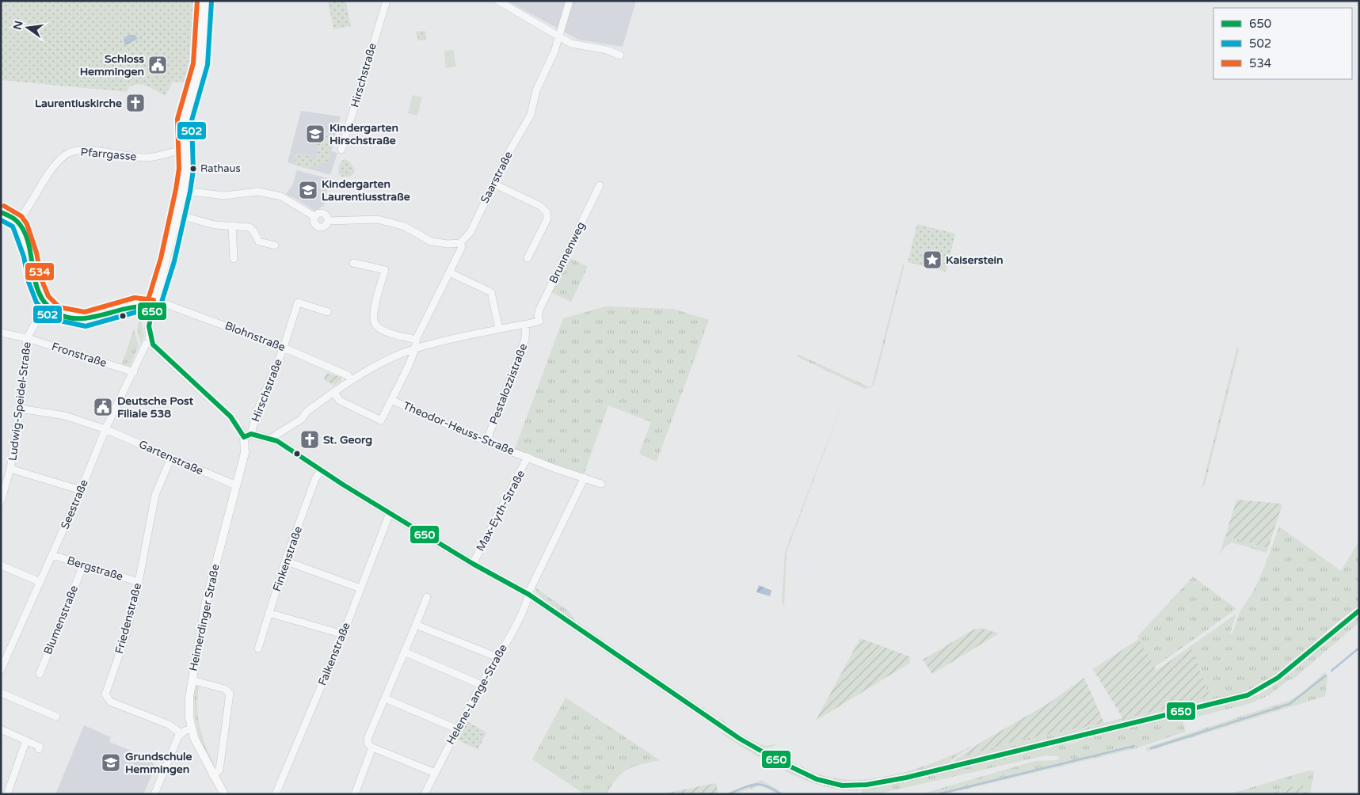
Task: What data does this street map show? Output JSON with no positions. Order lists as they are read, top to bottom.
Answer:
{
  "streets": {
    "main road": ["Heimerdinger Straße"],
    "street": [
      "Hirschstraße",
      "Pfarrgasse",
      "Saarstraße",
      "Brunnenweg",
      "Blohnstraße",
      "Fronstraße",
      "Pestalozzistraße",
      "Ludwig-Speidel-Straße",
      "Theodor-Heuss-Straße",
      "Gartenstraße",
      "Seestraße",
      "Max-Eyth-Straße",
      "Finkenstraße",
      "Bergstraße",
      "Friedenstraße",
      "Blumenstraße",
      "Falkenstraße",
      "Helene-Lange-Straße"
    ]
  },
  "crossings": [
    ["Hirschstraße", "Blohnstraße"],
    ["Hirschstraße", "Heimerdinger Straße"],
    ["Saarstraße", "Theodor-Heuss-Straße"],
    ["Brunnenweg", "Pestalozzistraße"],
    ["Fronstraße", "Ludwig-Speidel-Straße"],
    ["Fronstraße", "Seestraße"],
    ["Pestalozzistraße", "Theodor-Heuss-Straße"],
    ["Ludwig-Speidel-Straße", "Gartenstraße"],
    ["Theodor-Heuss-Straße", "Max-Eyth-Straße"],
    ["Theodor-Heuss-Straße", "Helene-Lange-Straße"],
    ["Gartenstraße", "Seestraße"],
    ["Gartenstraße", "Heimerdinger Straße"],
    ["Gartenstraße", "Friedenstraße"],
    ["Seestraße", "Bergstraße"],
    ["Bergstraße", "Friedenstraße"],
    ["Bergstraße", "Blumenstraße"]
  ],
  "places": {
    "public building": ["Schloss Hemmingen", "Deutsche Post Filiale 538"],
    "church": ["Laurentiuskirche", "St. Georg"],
    "school or university": ["Kindergarten Hirschstraße", "Kindergarten Laurentiusstraße", "Grundschule Hemmingen"],
    "other": ["Rathaus"],
    "place": ["Kaiserstein"]
  },
  "lines": ["transit line 534", "transit line 502", "transit line 650"],
  "legend": ["650", "502", "534"],
  "north": "left"
}
